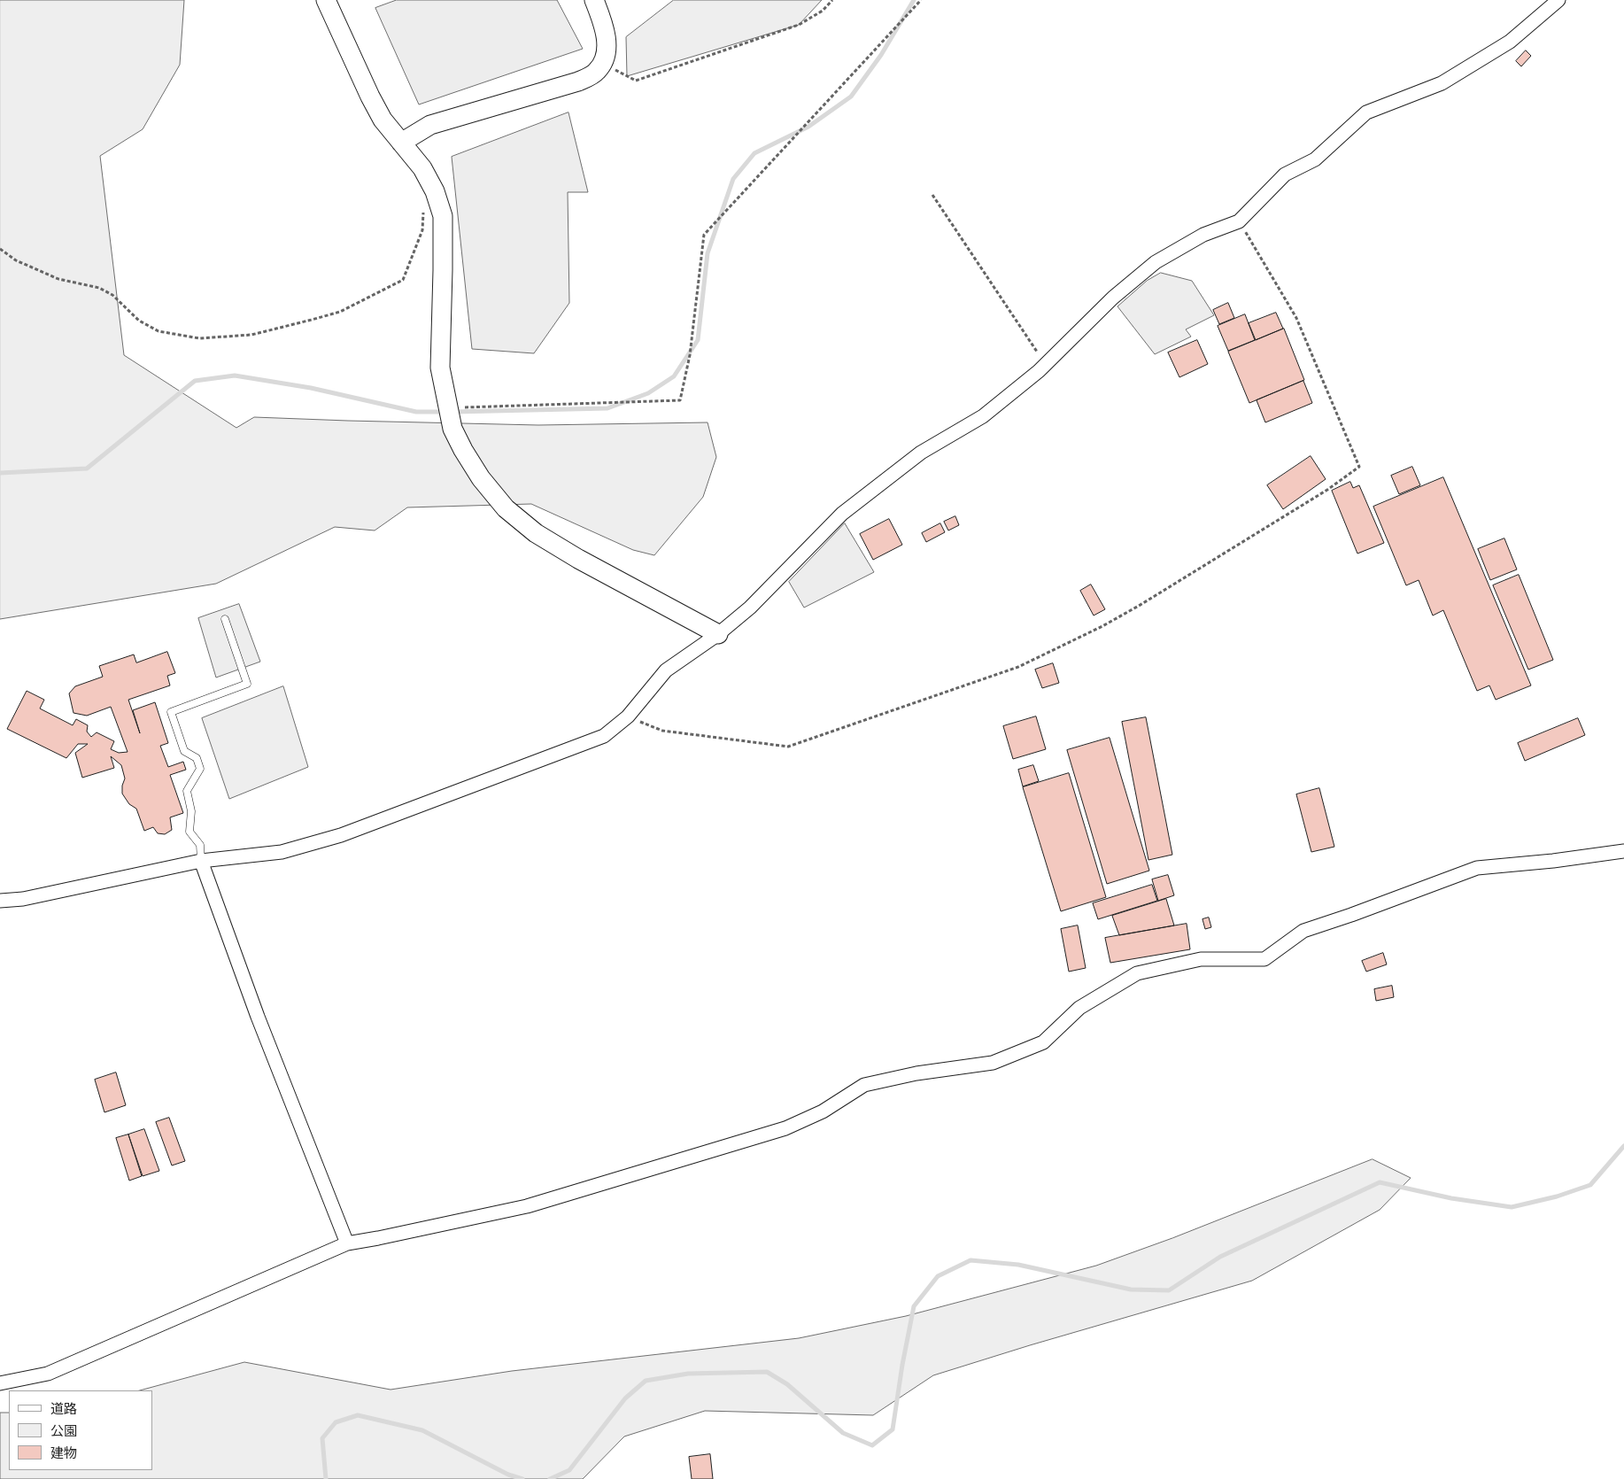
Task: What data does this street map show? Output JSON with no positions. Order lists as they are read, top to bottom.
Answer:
{
  "legend": ["道路", "公園", "建物"]
}
